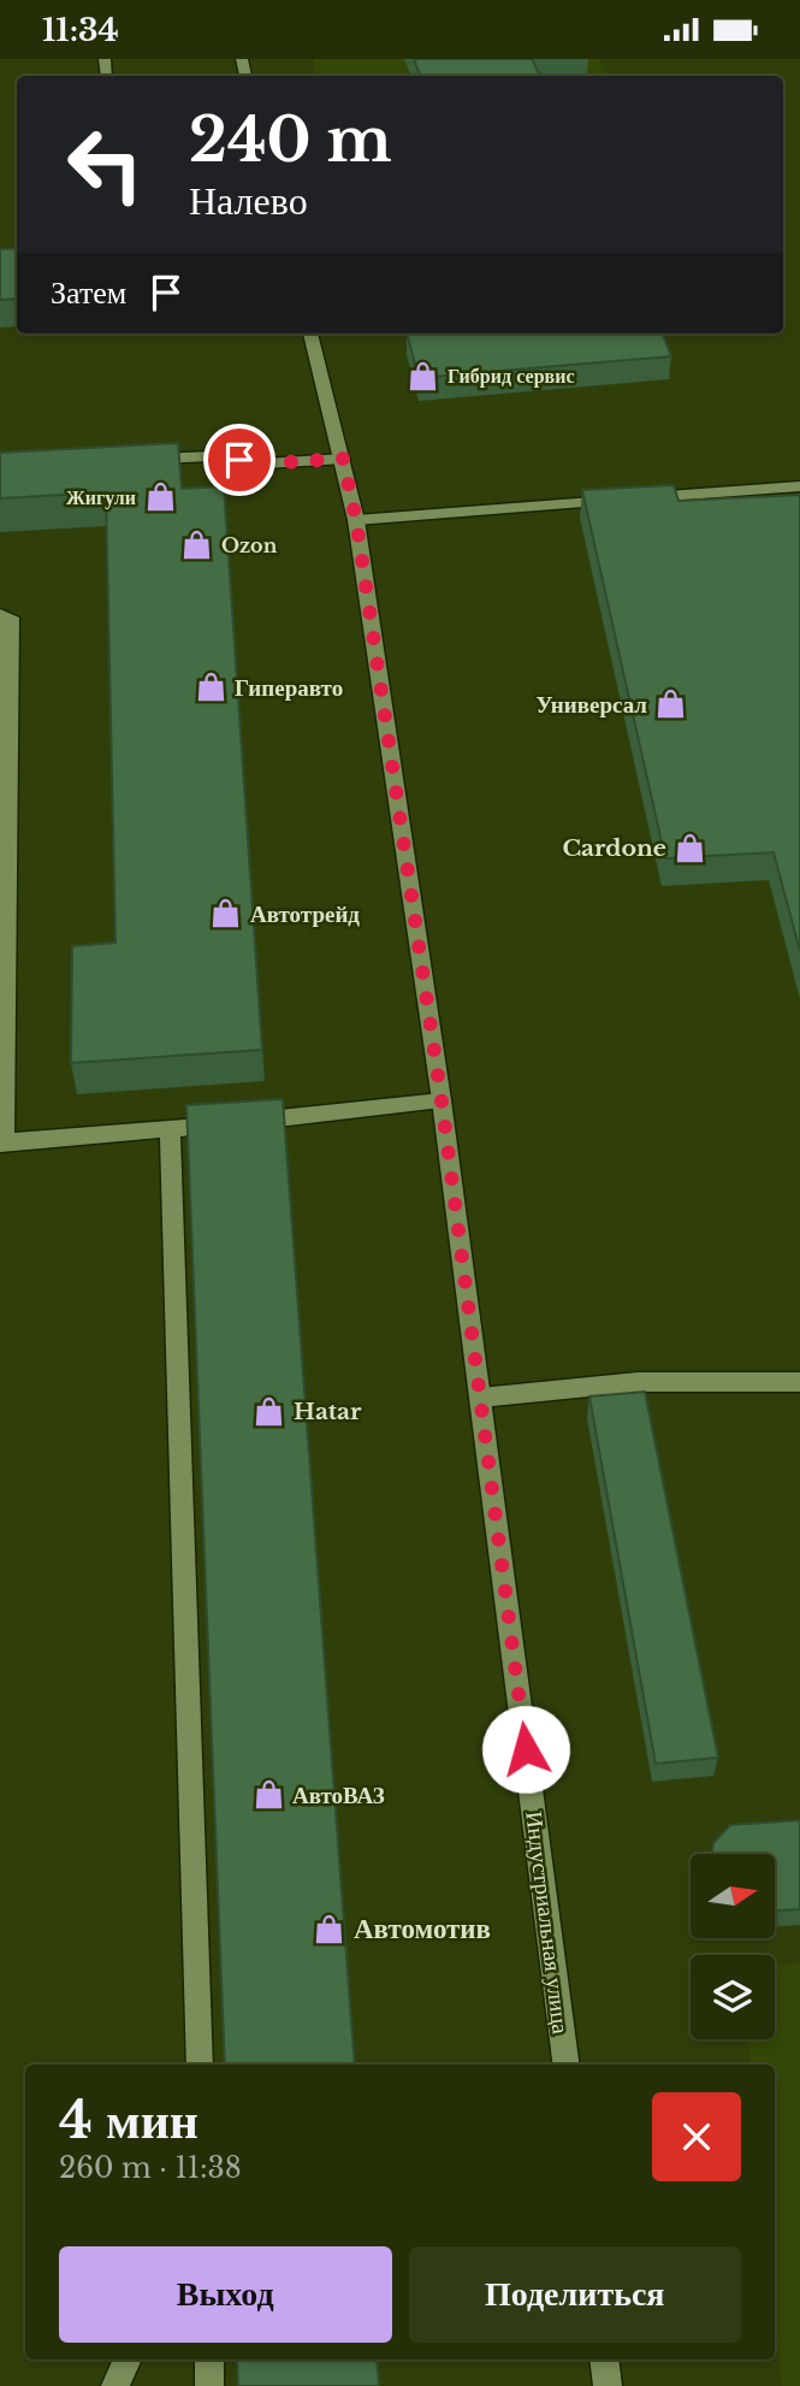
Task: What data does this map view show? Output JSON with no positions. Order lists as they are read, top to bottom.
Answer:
{
  "streets": {
    "main road": ["Индустриальная улица"]
  },
  "places": {
    "shop": [
      "Гибрид сервис",
      "Жигули",
      "Ozon",
      "Гиперавто",
      "Универсал",
      "Cardone",
      "Автотрейд",
      "Hatar",
      "АвтоВАЗ",
      "Автомотив"
    ]
  },
  "north": "right",
  "page": {
    "status": "11:34",
    "turn": ["240 m", "Налево"],
    "then": "Затем",
    "heading": ["4 мин", "260 m · 11:38"],
    "buttons": ["Выход", "Поделиться"]
  }
}
